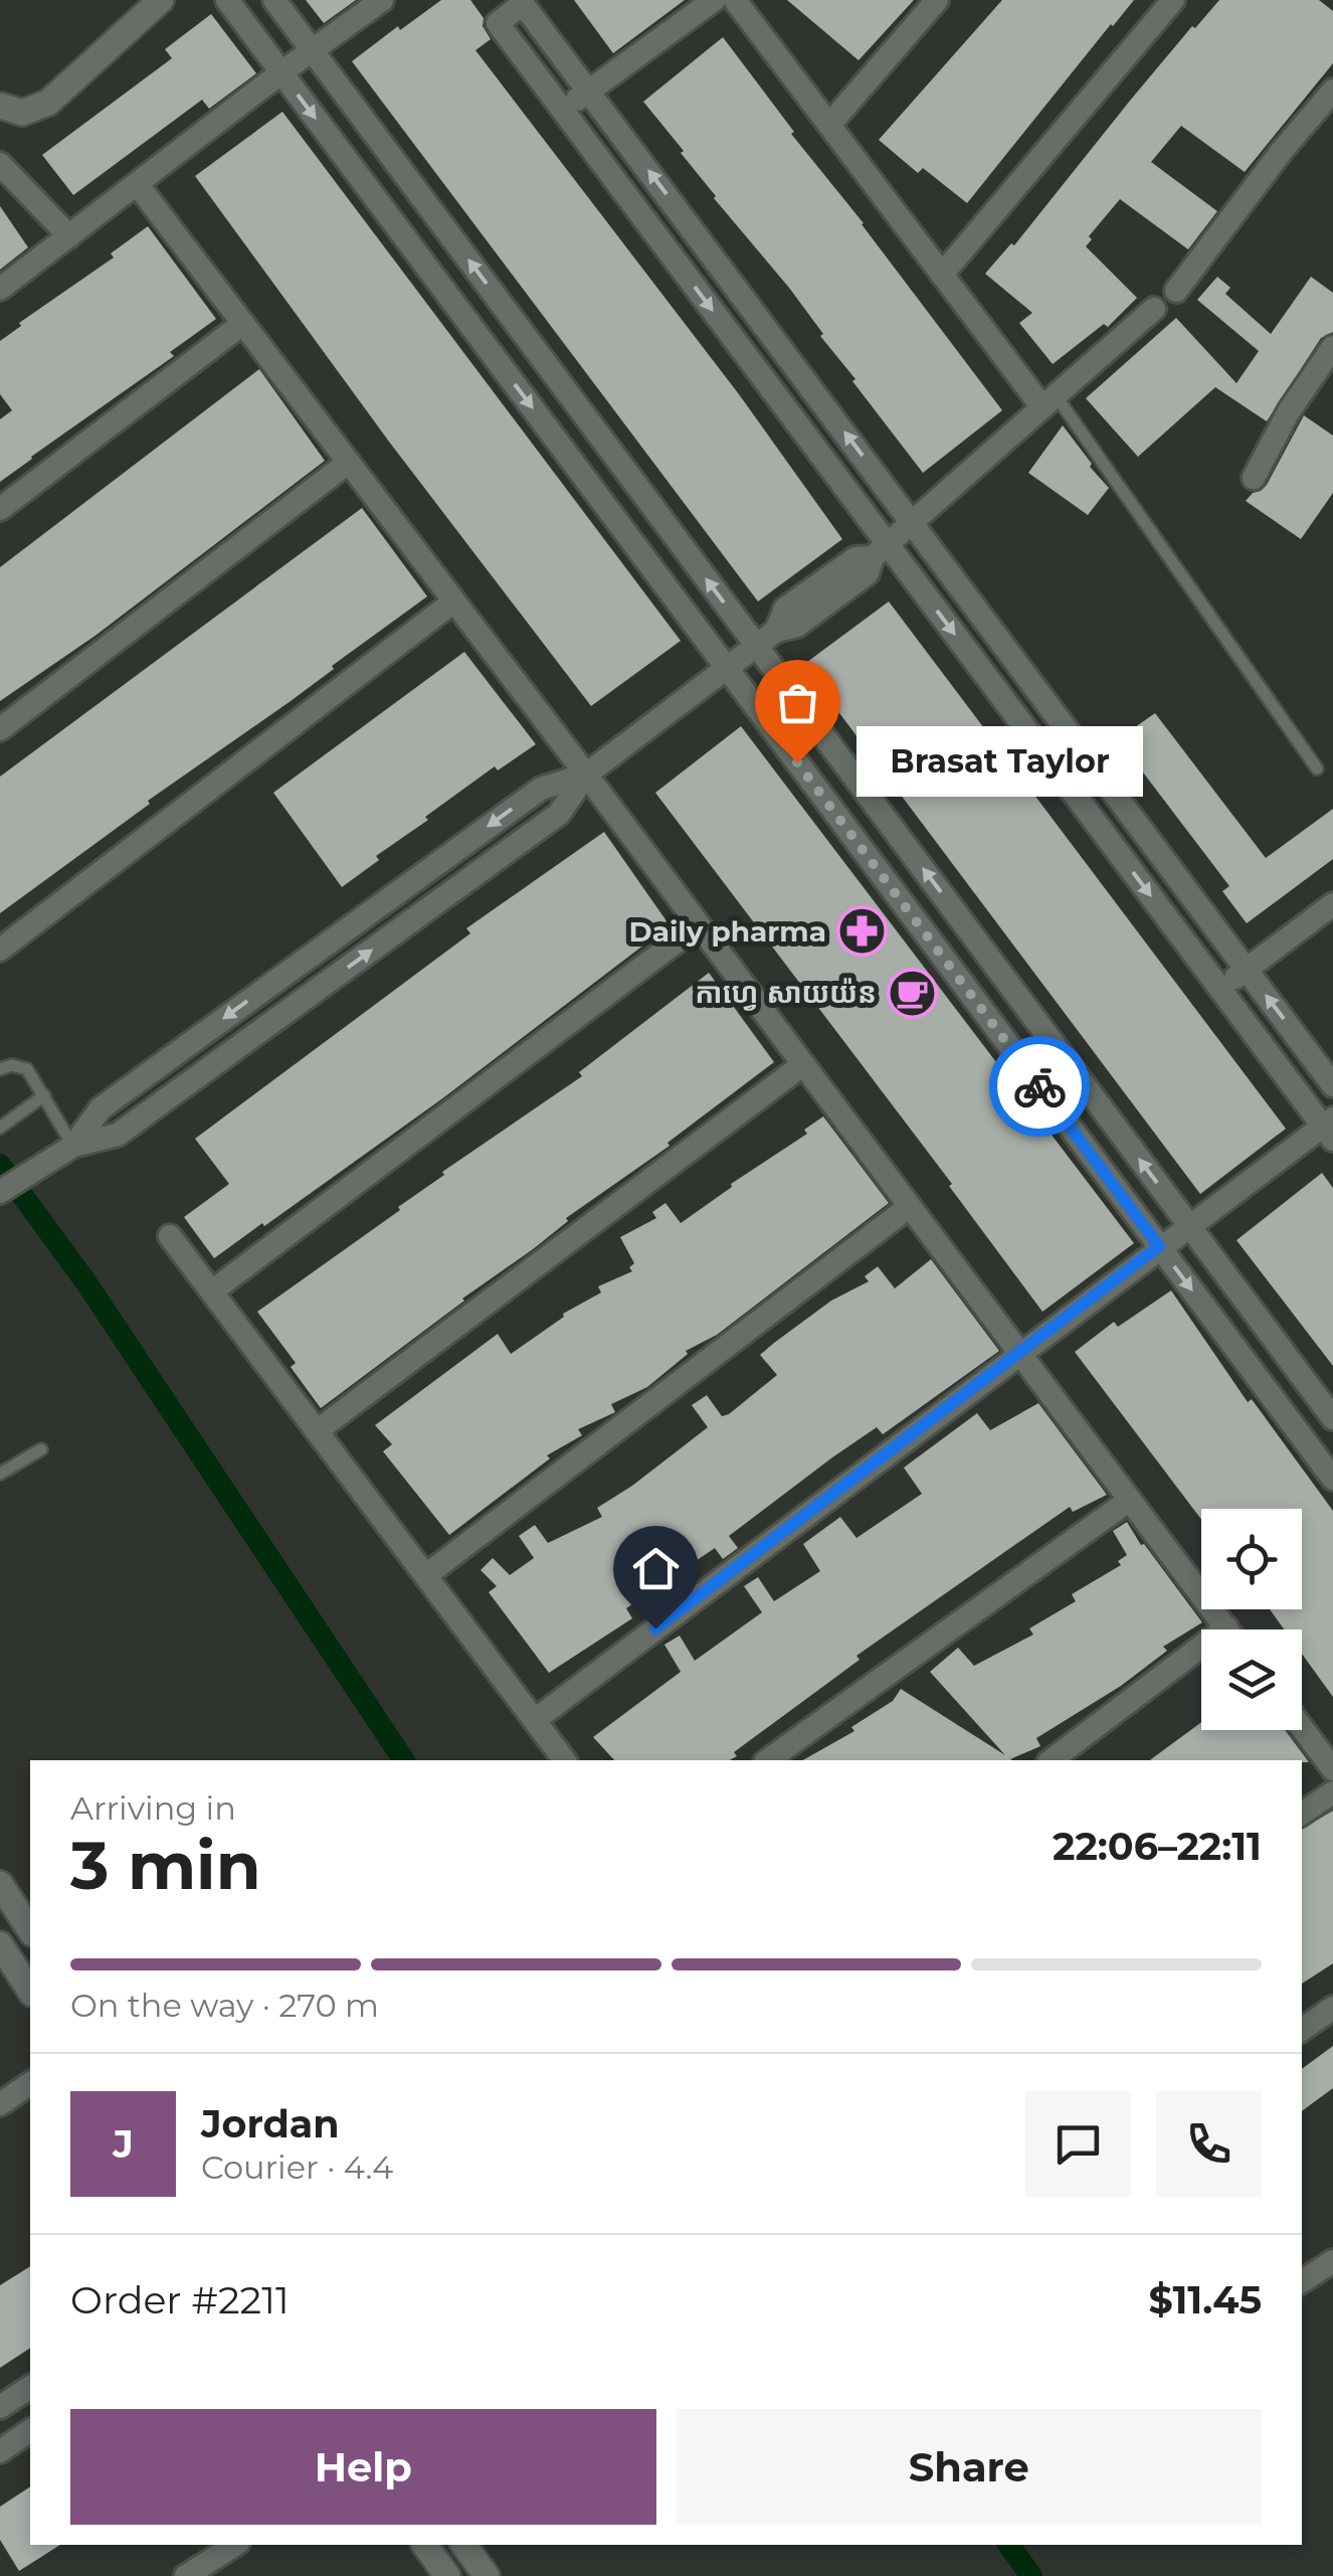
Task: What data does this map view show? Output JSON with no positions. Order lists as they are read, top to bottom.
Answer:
{
  "places": {
    "other": ["Brasat Taylor"],
    "pharmacy": ["Daily pharma"],
    "cafe": ["កាហ្វេ សាយយ៉ន"]
  },
  "page": {
    "bubble": "Brasat Taylor",
    "heading": ["3 min", "Arriving in", "22:06–22:11"],
    "panel": [
      "Jordan",
      "Courier · 4.4",
      "Order #2211",
      "$11.45"
    ],
    "bar": "On the way · 270 m",
    "round": "J",
    "buttons": ["Help", "Share"]
  }
}
